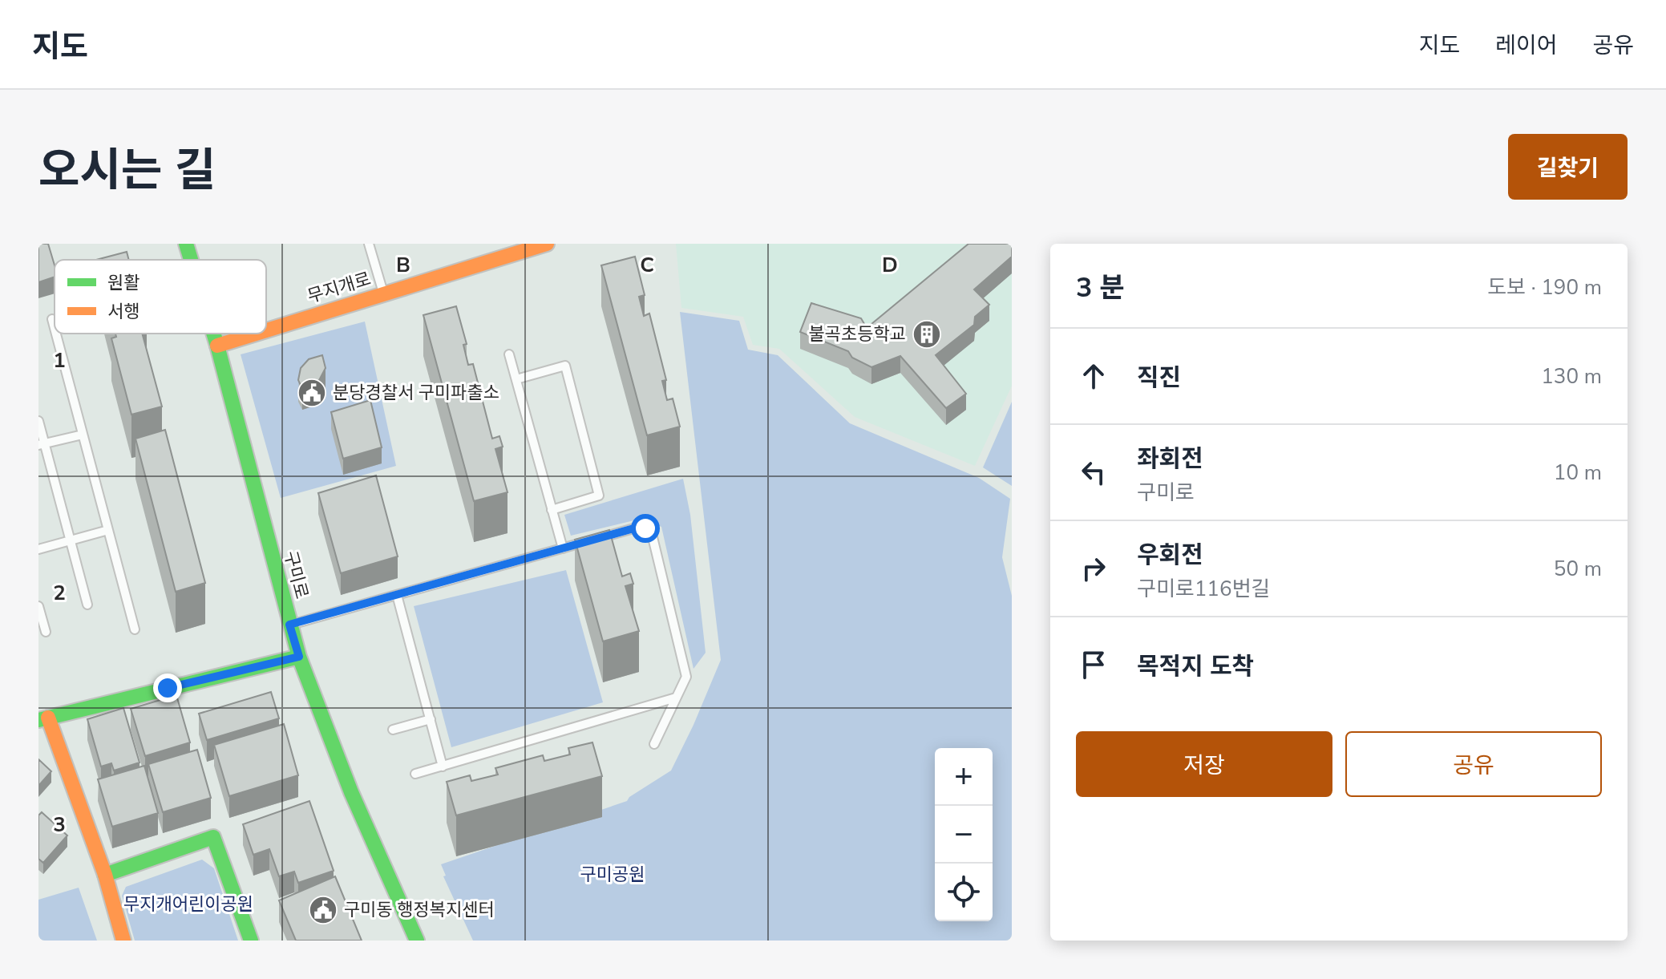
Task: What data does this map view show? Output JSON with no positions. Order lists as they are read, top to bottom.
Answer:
{
  "streets": {
    "street": ["무지개로", "구미로"]
  },
  "crossings": [
    ["무지개로", "구미로"]
  ],
  "parks": ["구미공원", "무지개어린이공원"],
  "places": {
    "building": ["불곡초등학교"],
    "public building": ["분당경찰서 구미파출소", "구미동 행정복지센터"]
  },
  "legend": ["원활", "서행"],
  "page": {
    "header": "지도",
    "nav": ["지도", "레이어", "공유"],
    "title": "오시는 길",
    "buttons": [
      "길찾기",
      ["저장", "공유"]
    ],
    "heading": ["3 분", "도보 · 190 m"],
    "list": [
      ["직진", "130 m"],
      ["좌회전", "구미로", "10 m"],
      ["우회전", "구미로116번길", "50 m"],
      "목적지 도착"
    ],
    "map_buttons": ["+", "−"]
  },
  "grid": {
    "columns": ["B", "C", "D"],
    "rows": ["1", "2", "3"]
  }
}
